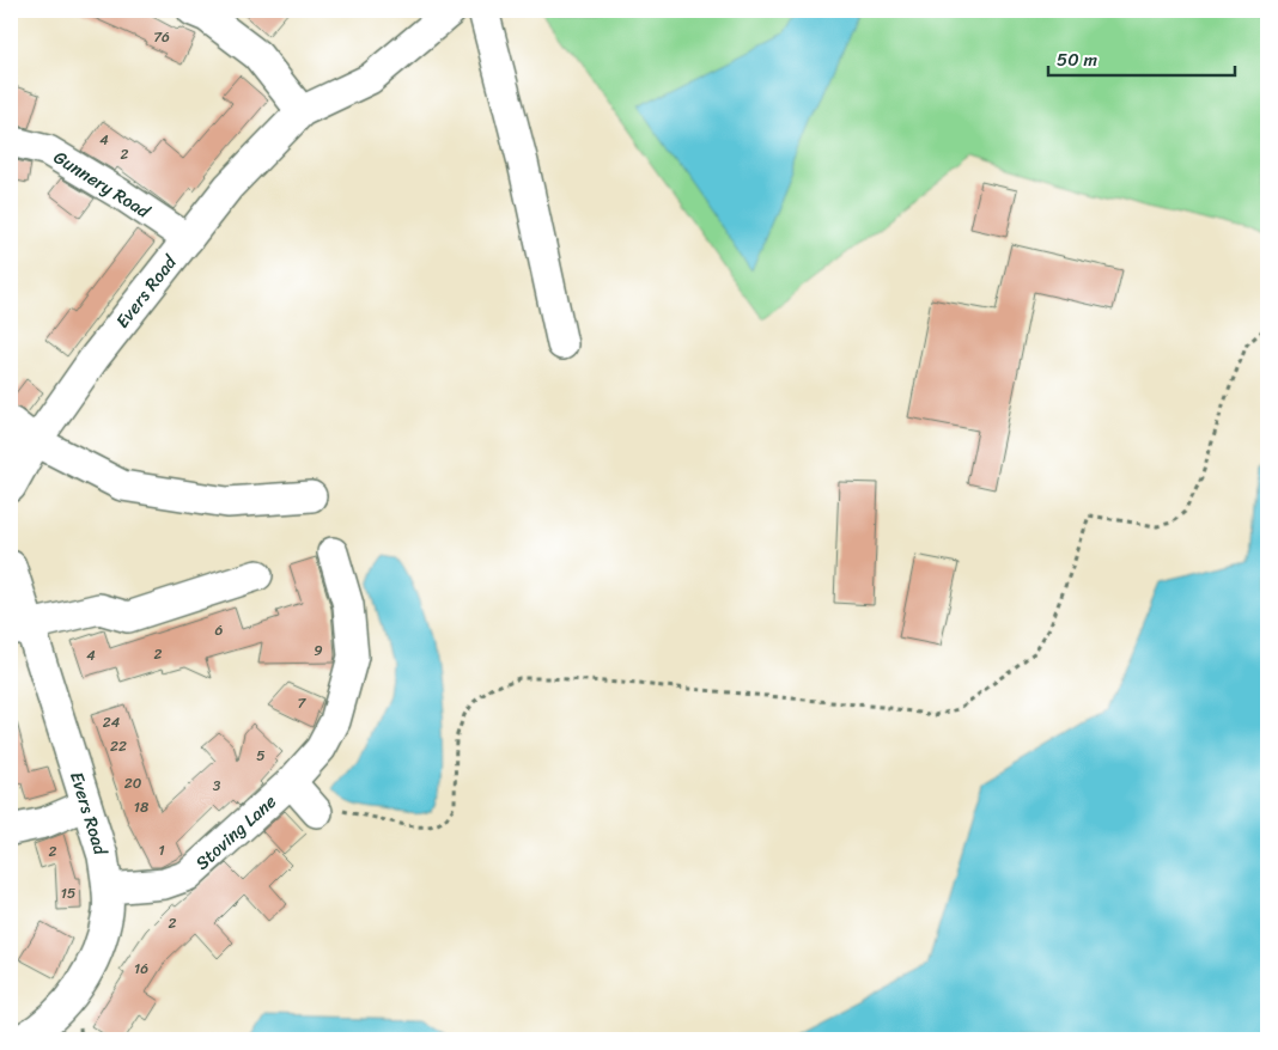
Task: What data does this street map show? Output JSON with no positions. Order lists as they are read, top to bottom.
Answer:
{
  "streets": {
    "street": ["Gunnery Road", "Evers Road", "Stoving Lane"]
  },
  "crossings": [
    ["Gunnery Road", "Evers Road"],
    ["Evers Road", "Stoving Lane"]
  ],
  "house_numbers": [
    "76",
    "4",
    "2",
    "6",
    "9",
    "2",
    "4",
    "7",
    "24",
    "22",
    "5",
    "20",
    "3",
    "18",
    "1",
    "2",
    "15",
    "2",
    "16"
  ],
  "scale_bar": "50 m"
}
